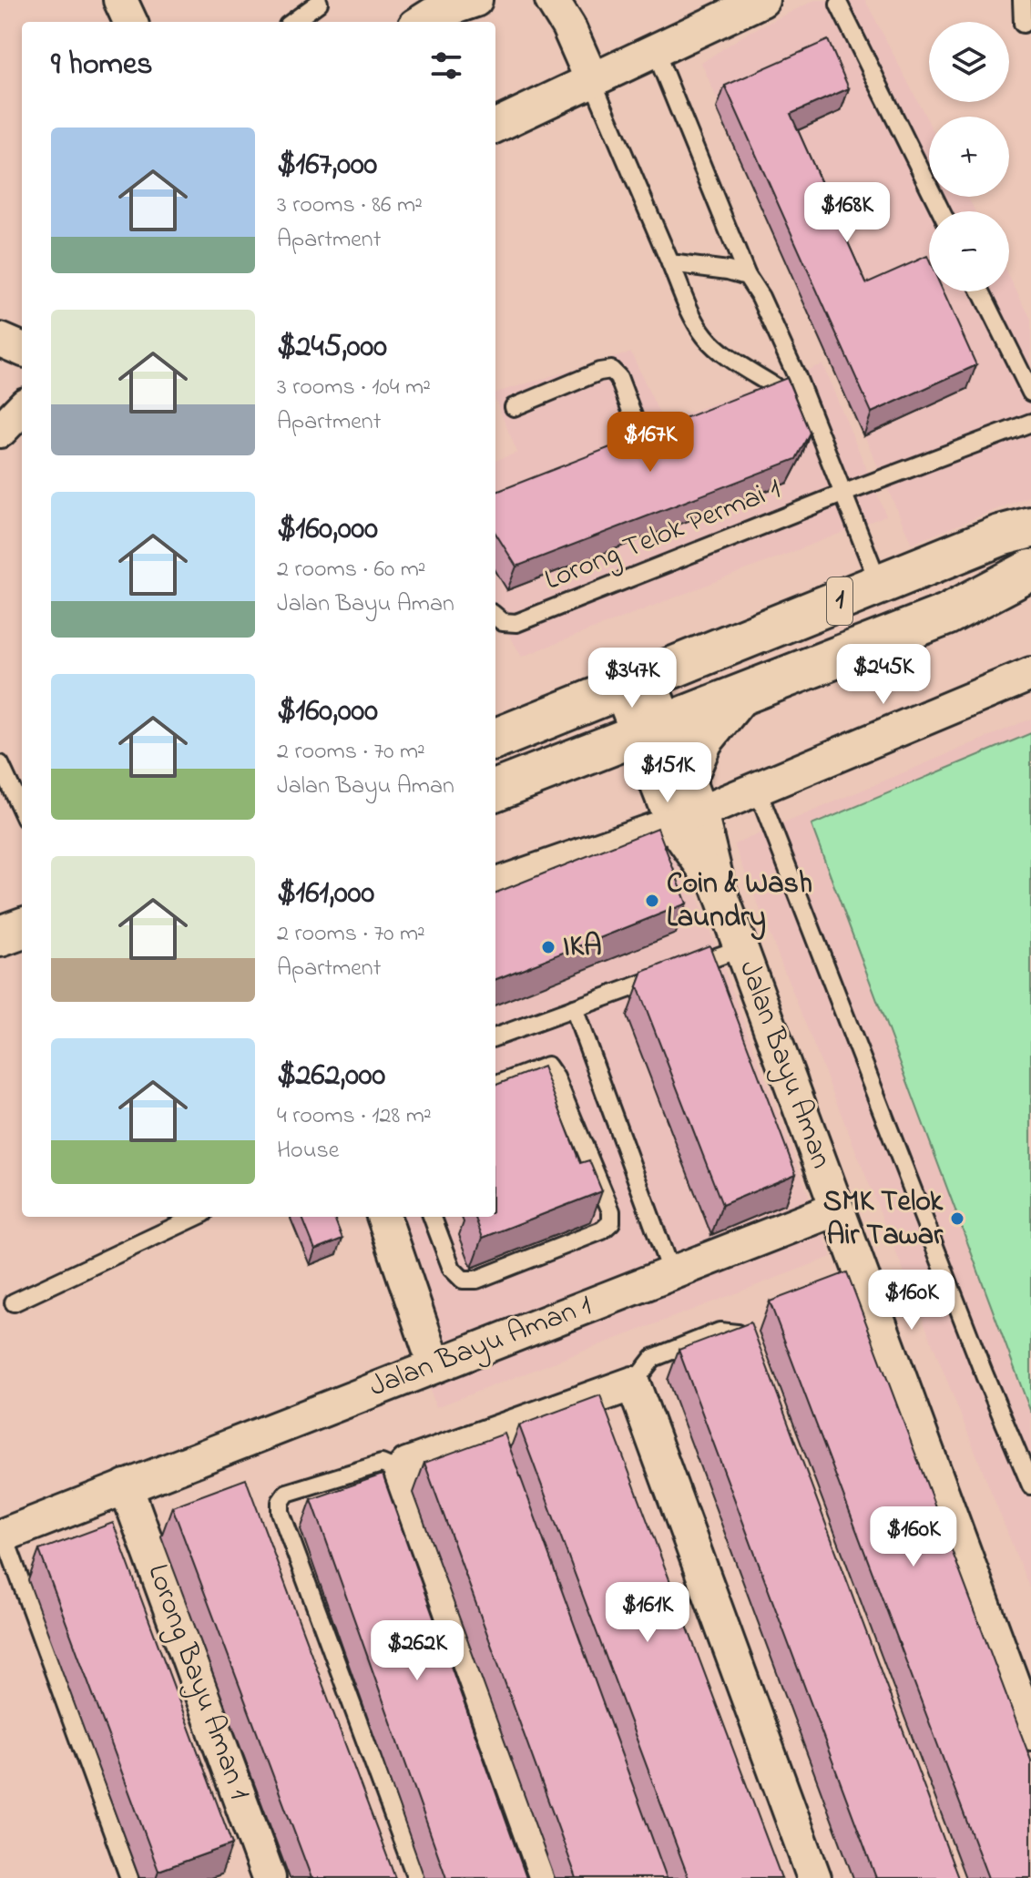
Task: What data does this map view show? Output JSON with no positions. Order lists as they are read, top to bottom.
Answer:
{
  "streets": {
    "main road": ["1"],
    "street": ["Jalan Bayu Aman", "Jalan Bayu Aman 1", "Lorong Bayu Aman 1"],
    "lane": ["Lorong Telok Permai 1"]
  },
  "crossings": [
    ["1", "Jalan Bayu Aman"],
    ["Jalan Bayu Aman", "Jalan Bayu Aman 1"],
    ["Jalan Bayu Aman 1", "Lorong Bayu Aman 1"]
  ],
  "places": ["Coin & Wash Laundry", "IKA", "SMK Telok Air Tawar"],
  "page": {
    "map_buttons": ["+", "−"],
    "heading": "9 homes",
    "list": [
      {
        "name": "$167,000",
        "note": "3 rooms · 86 m² · Apartment"
      },
      {
        "name": "$245,000",
        "note": "3 rooms · 104 m² · Apartment"
      },
      {
        "name": "$160,000",
        "note": "2 rooms · 60 m² · Jalan Bayu Aman"
      },
      {
        "name": "$160,000",
        "note": "2 rooms · 70 m² · Jalan Bayu Aman"
      },
      {
        "name": "$161,000",
        "note": "2 rooms · 70 m² · Apartment"
      },
      {
        "name": "$262,000",
        "note": "4 rooms · 128 m² · House"
      }
    ],
    "price": [
      "$168K",
      "$167K",
      "$245K",
      "$347K",
      "$151K",
      "$160K",
      "$160K",
      "$161K",
      "$262K"
    ]
  }
}
